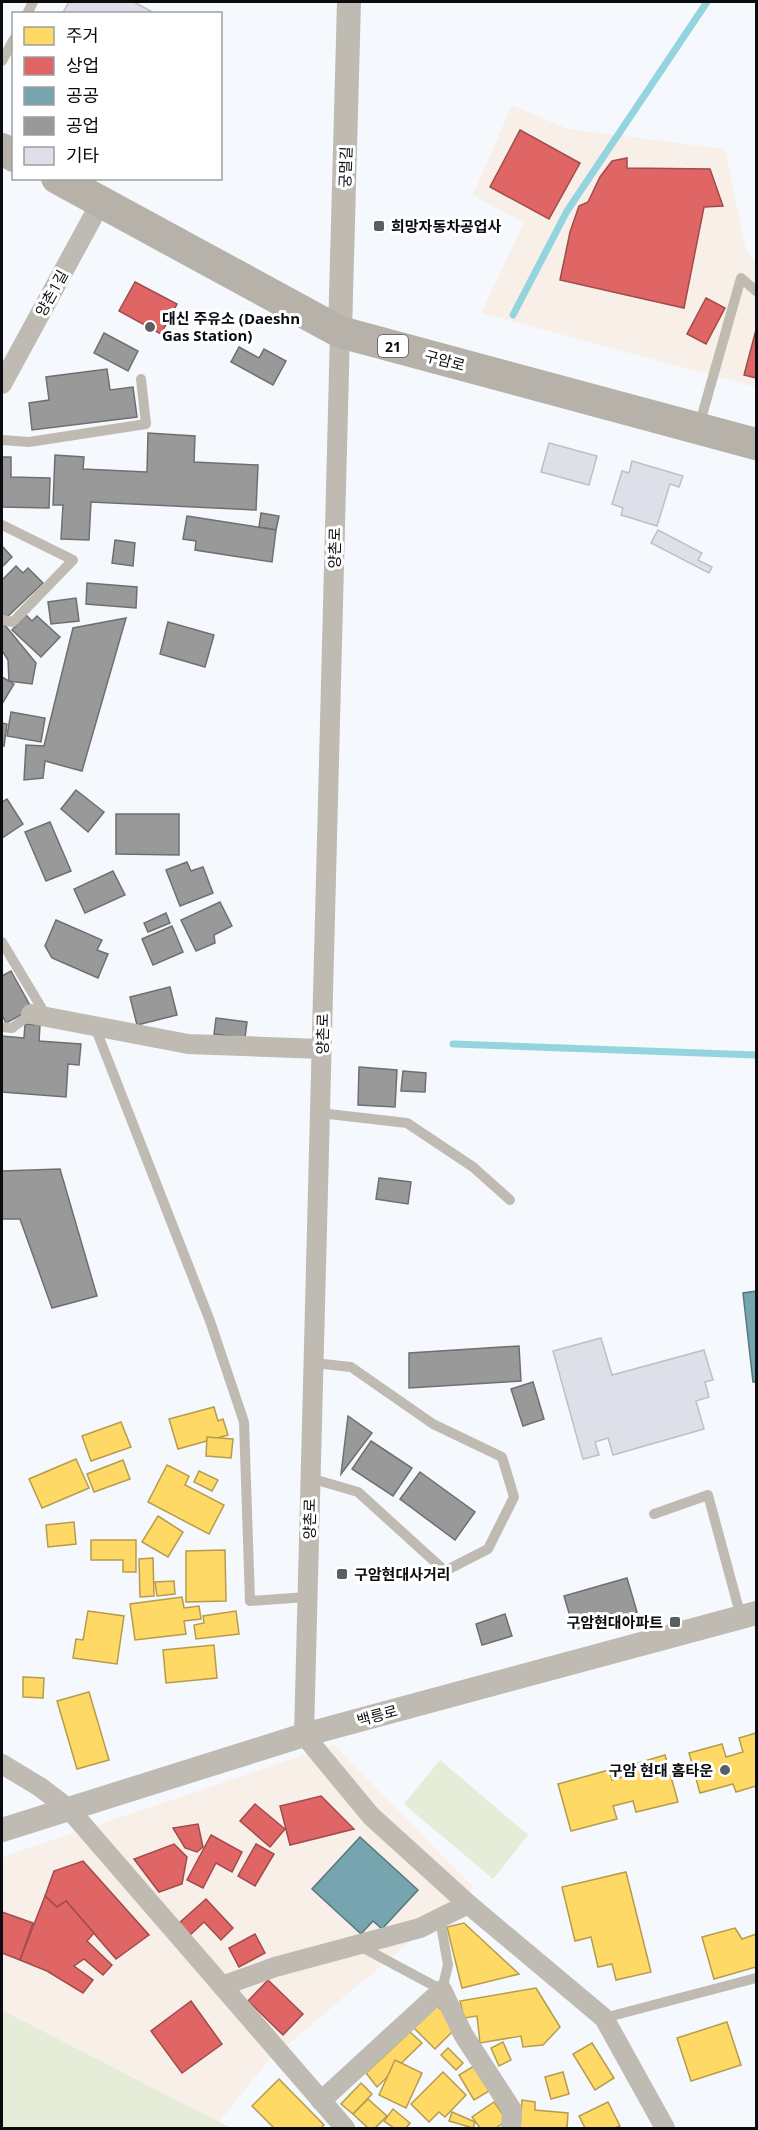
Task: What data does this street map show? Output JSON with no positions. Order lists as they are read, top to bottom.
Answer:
{
  "streets": {
    "main road": ["21", "구암로"],
    "street": [
      "궁멀길",
      "양촌1길",
      "양촌로",
      "백릉로"
    ]
  },
  "crossings": [
    ["궁멀길", "구암로"],
    ["궁멀길", "양촌로"],
    ["양촌1길", "구암로"],
    ["구암로", "양촌로"],
    ["양촌로", "백릉로"]
  ],
  "places": {
    "transit": ["희망자동차공업사", "구암현대사거리", "구암현대아파트"],
    "other": ["대신 주유소 (Daeshn Gas Station)", "구암 현대 홈타운"]
  },
  "legend": [
    "주거",
    "상업",
    "공공",
    "공업",
    "기타"
  ]
}
